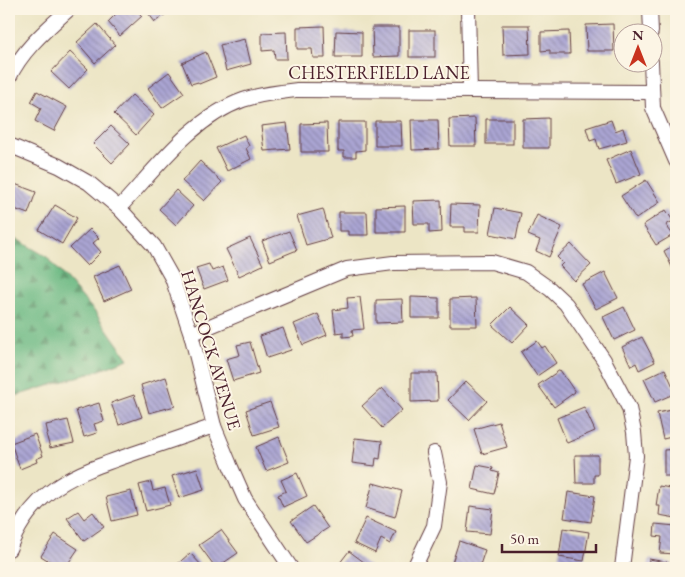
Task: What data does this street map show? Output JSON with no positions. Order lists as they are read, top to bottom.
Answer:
{
  "streets": {
    "street": ["CHESTERFIELD LANE", "HANCOCK AVENUE"]
  },
  "crossings": [
    ["CHESTERFIELD LANE", "HANCOCK AVENUE"]
  ],
  "scale_bar": "50 m",
  "north": "top"
}
